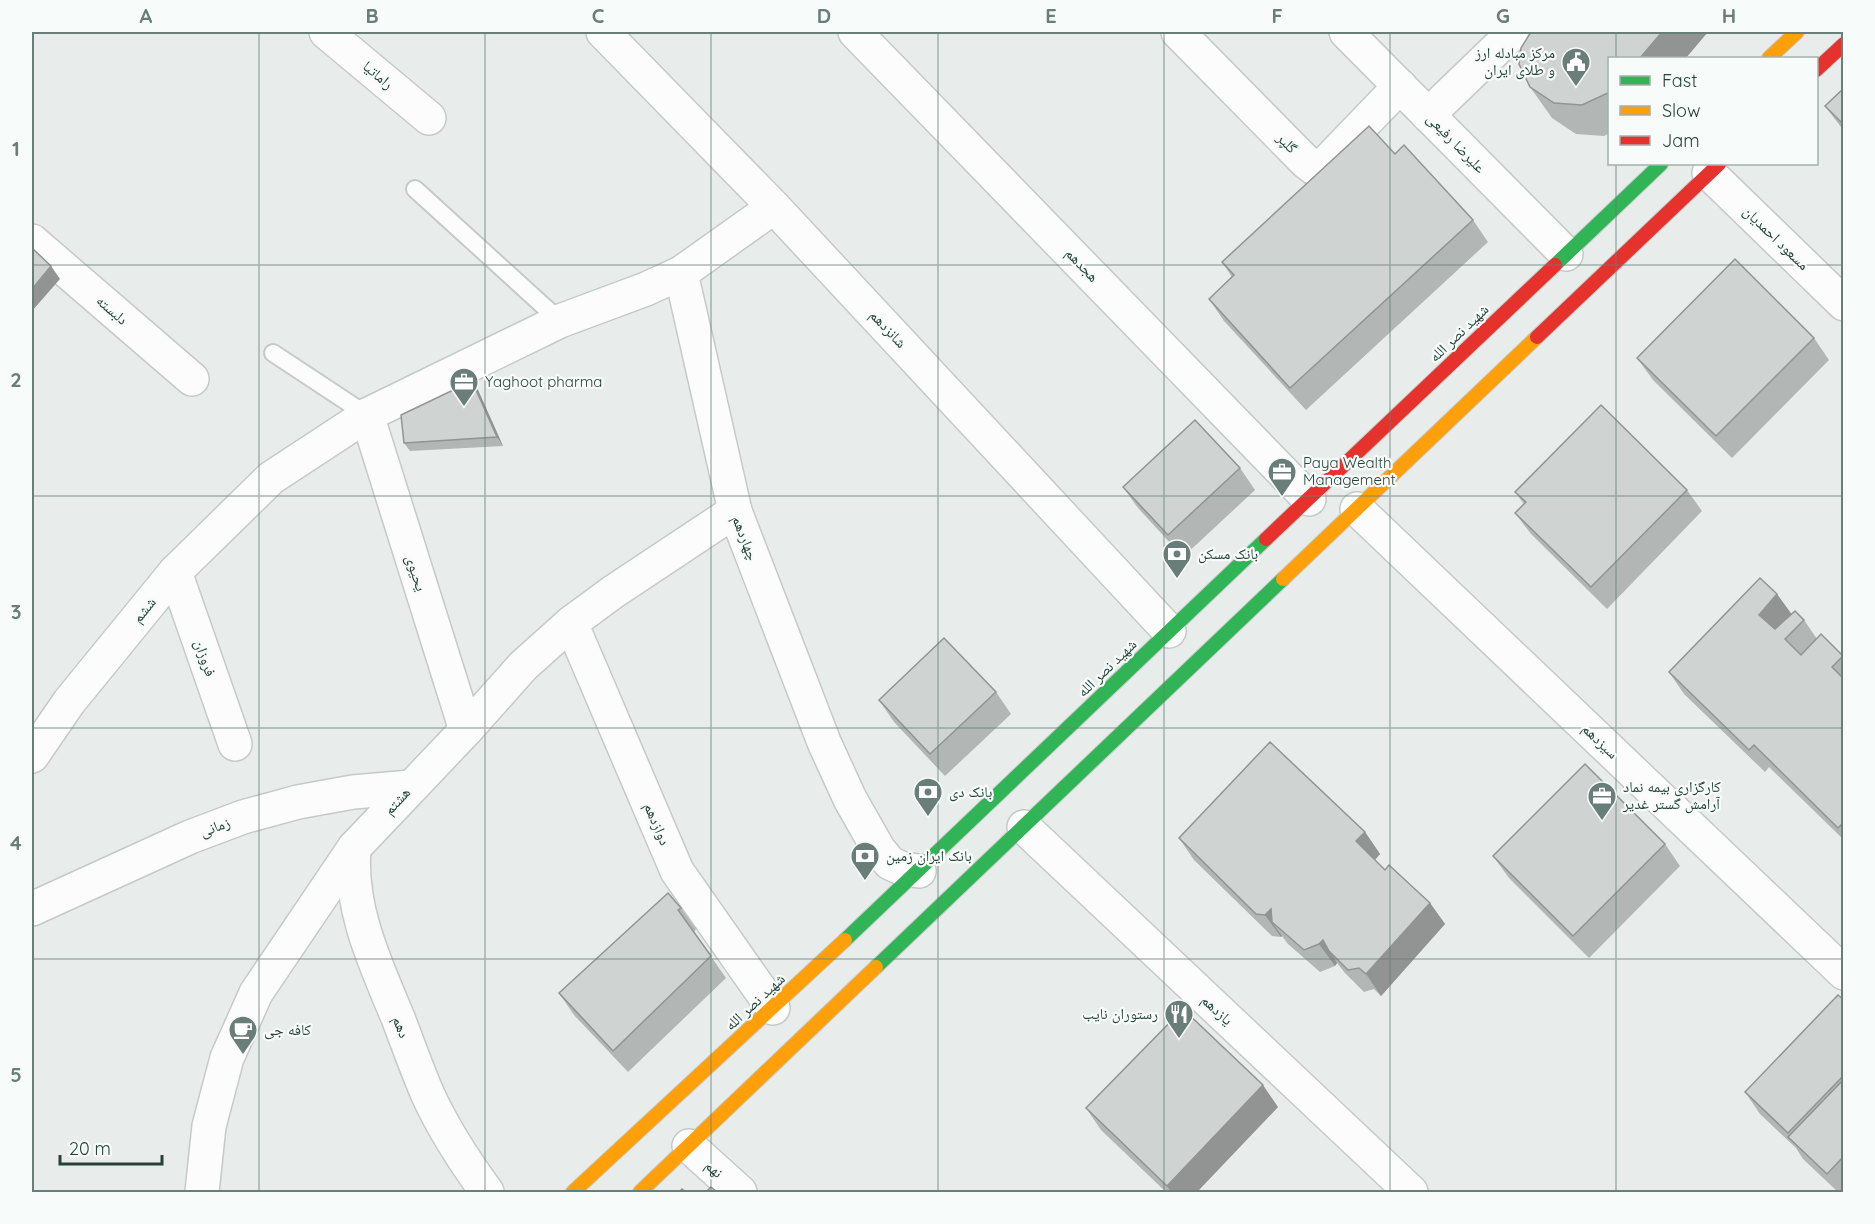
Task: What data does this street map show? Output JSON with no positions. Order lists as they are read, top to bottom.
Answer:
{
  "streets": {
    "main road": ["شهید نصر الله"],
    "street": [
      "راماتیا",
      "گلپر",
      "علیرضا رفیعی",
      "مسعود احمدیان",
      "هجدهم",
      "دلبسته",
      "شانزدهم",
      "چهاردهم",
      "یحیوی",
      "ششم",
      "فروزان",
      "سیزدهم",
      "هشتم",
      "دوازدهم",
      "زمانی",
      "یازدهم",
      "دهم",
      "نهم"
    ]
  },
  "crossings": [
    ["گلپر", "علیرضا رفیعی"],
    ["علیرضا رفیعی", "شهید نصر الله"],
    ["هجدهم", "شهید نصر الله"],
    ["شانزدهم", "شهید نصر الله"],
    ["شهید نصر الله", "چهاردهم"],
    ["شهید نصر الله", "دوازدهم"],
    ["چهاردهم", "ششم"],
    ["چهاردهم", "هشتم"],
    ["یحیوی", "ششم"],
    ["یحیوی", "هشتم"],
    ["ششم", "فروزان"],
    ["هشتم", "دوازدهم"],
    ["هشتم", "زمانی"],
    ["هشتم", "دهم"]
  ],
  "places": {
    "public building": ["مركز مبادله ارز و طلای ايران"],
    "office": ["Yaghoot pharma", "Paya Wealth Management", "کارگزاری بیمه نماد آرامش گستر غدیر"],
    "bank": ["بانک مسکن", "بانک دی", "بانک ایران زمین"],
    "restaurant": ["رستوران نایب"],
    "cafe": ["کافه جی"]
  },
  "legend": ["Fast", "Slow", "Jam"],
  "scale_bar": "20 m",
  "grid": {
    "columns": [
      "A",
      "B",
      "C",
      "D",
      "E",
      "F",
      "G",
      "H"
    ],
    "rows": [
      "1",
      "2",
      "3",
      "4",
      "5"
    ]
  }
}
